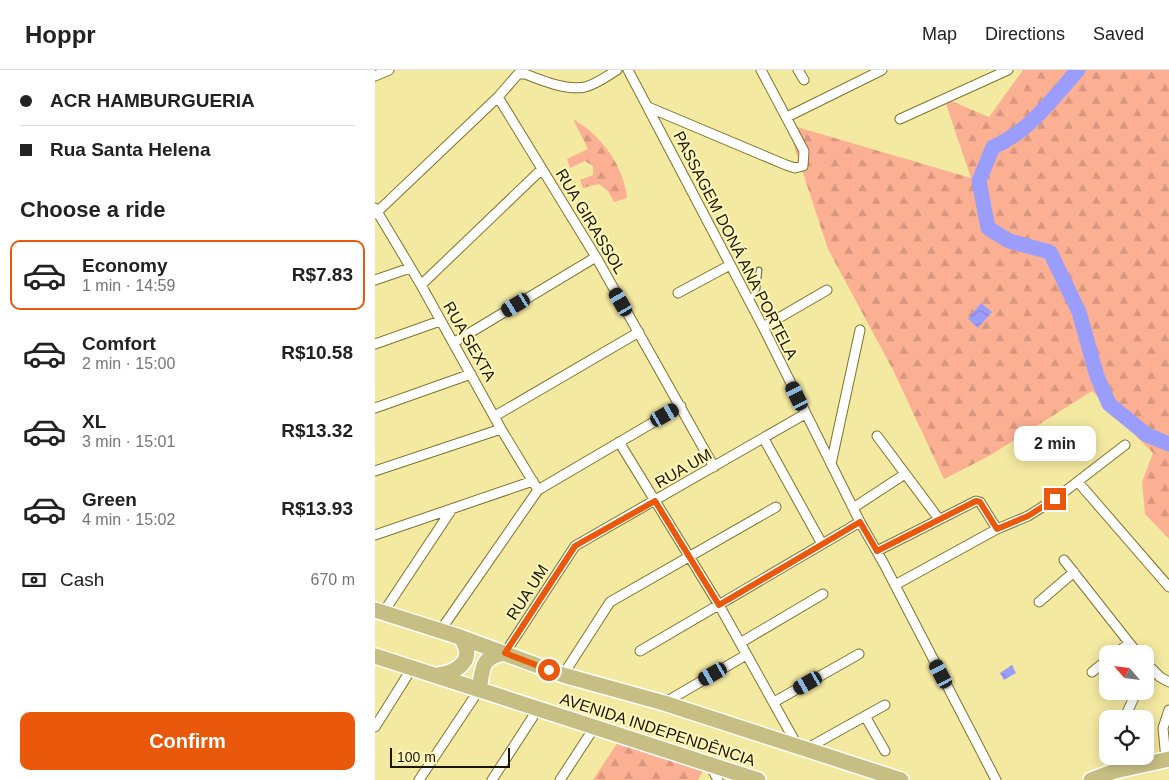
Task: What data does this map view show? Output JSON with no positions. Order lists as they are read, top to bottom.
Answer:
{
  "streets": {
    "main road": ["AVENIDA INDEPENDÊNCIA"],
    "street": [
      "RUA GIRASSOL",
      "PASSAGEM DONÁ ANA PORTELA",
      "RUA SEXTA",
      "RUA UM"
    ]
  },
  "crossings": [
    ["RUA GIRASSOL", "RUA UM"],
    ["PASSAGEM DONÁ ANA PORTELA", "RUA UM"],
    ["RUA UM", "AVENIDA INDEPENDÊNCIA"]
  ],
  "scale_bar": "100 m",
  "north": "top left",
  "page": {
    "header": "Hoppr",
    "nav": ["Map", "Directions", "Saved"],
    "banner": ["ACR HAMBURGUERIA", "Rua Santa Helena"],
    "heading": "Choose a ride",
    "list": [
      {
        "name": "Economy",
        "note": "1 min · 14:59",
        "value": "R$7.83"
      },
      {
        "name": "Comfort",
        "note": "2 min · 15:00",
        "value": "R$10.58"
      },
      {
        "name": "XL",
        "note": "3 min · 15:01",
        "value": "R$13.32"
      },
      {
        "name": "Green",
        "note": "4 min · 15:02",
        "value": "R$13.93"
      }
    ],
    "bubble": "2 min",
    "pay": ["Cash", "670 m"],
    "buttons": "Confirm",
    "scale": "100 m"
  }
}
